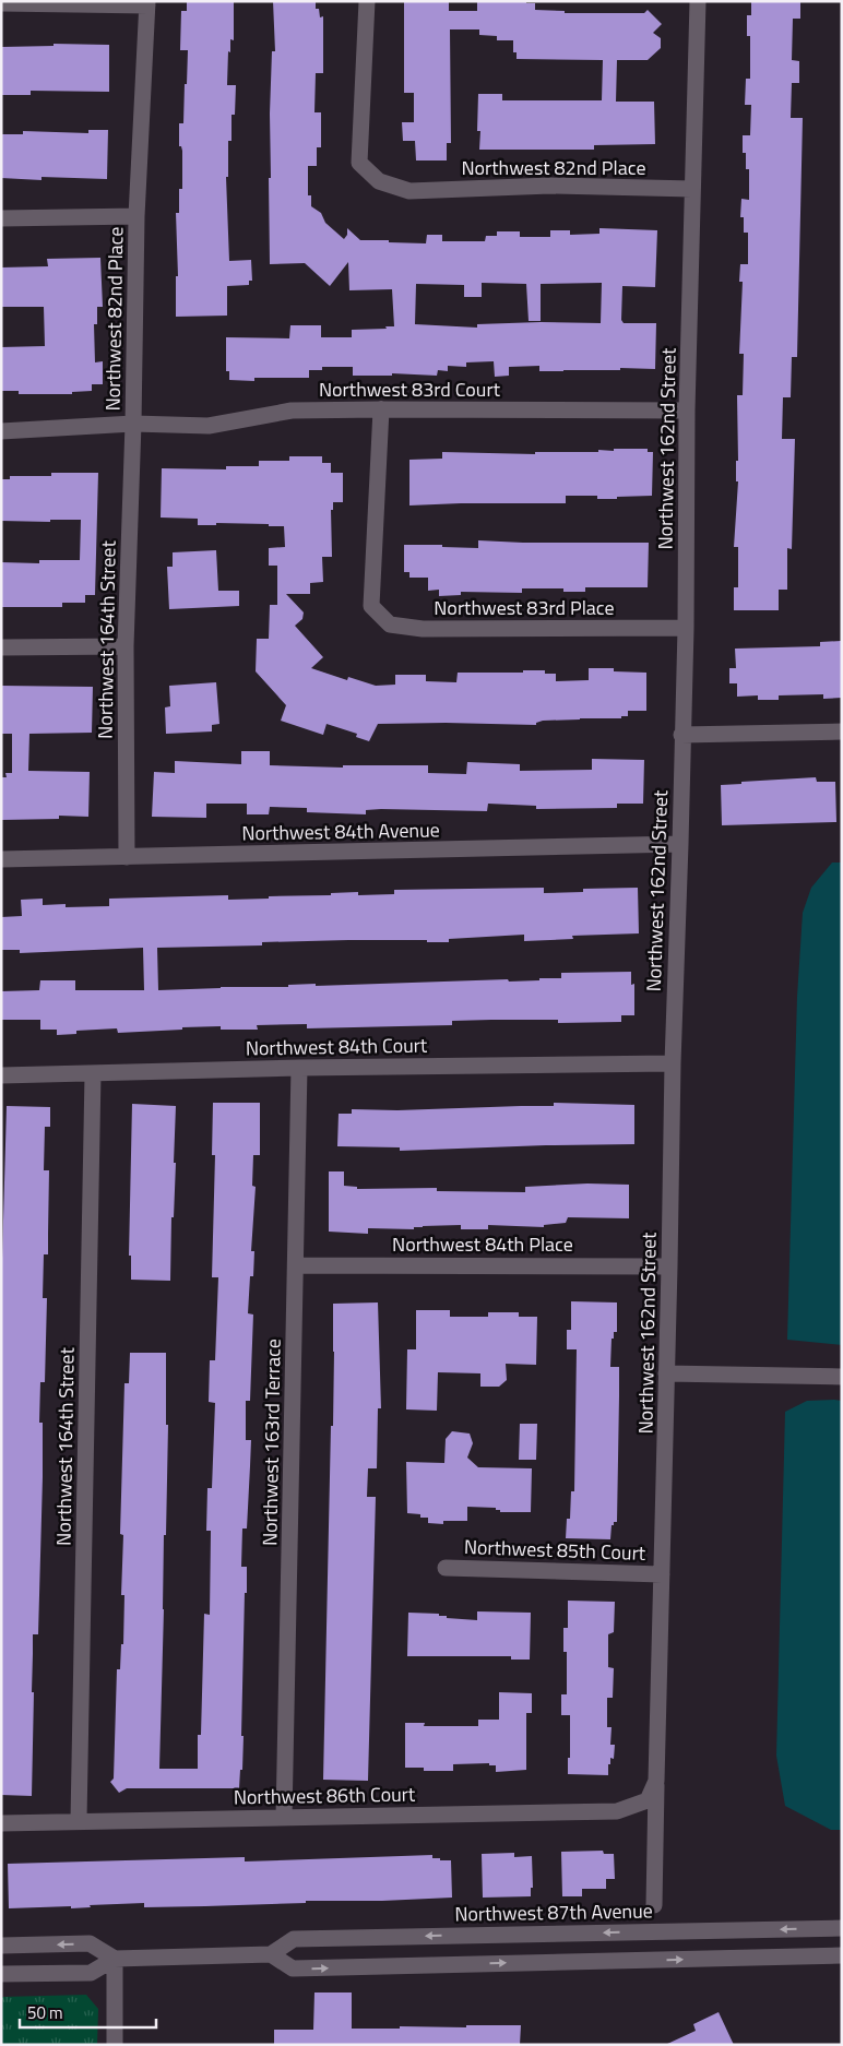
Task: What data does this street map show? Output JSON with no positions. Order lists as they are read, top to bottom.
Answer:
{
  "streets": {
    "street": [
      "Northwest 82nd Place",
      "Northwest 83rd Court",
      "Northwest 162nd Street",
      "Northwest 83rd Place",
      "Northwest 164th Street",
      "Northwest 84th Avenue",
      "Northwest 84th Court",
      "Northwest 84th Place",
      "Northwest 163rd Terrace",
      "Northwest 85th Court",
      "Northwest 86th Court",
      "Northwest 87th Avenue"
    ]
  },
  "crossings": [
    ["Northwest 82nd Place", "Northwest 83rd Court"],
    ["Northwest 82nd Place", "Northwest 162nd Street"],
    ["Northwest 82nd Place", "Northwest 164th Street"],
    ["Northwest 83rd Court", "Northwest 162nd Street"],
    ["Northwest 83rd Court", "Northwest 83rd Place"],
    ["Northwest 83rd Court", "Northwest 164th Street"],
    ["Northwest 162nd Street", "Northwest 83rd Place"],
    ["Northwest 162nd Street", "Northwest 84th Avenue"],
    ["Northwest 162nd Street", "Northwest 84th Court"],
    ["Northwest 162nd Street", "Northwest 84th Place"],
    ["Northwest 162nd Street", "Northwest 85th Court"],
    ["Northwest 162nd Street", "Northwest 86th Court"],
    ["Northwest 164th Street", "Northwest 84th Avenue"],
    ["Northwest 164th Street", "Northwest 84th Court"],
    ["Northwest 164th Street", "Northwest 86th Court"],
    ["Northwest 84th Court", "Northwest 163rd Terrace"],
    ["Northwest 84th Place", "Northwest 163rd Terrace"],
    ["Northwest 163rd Terrace", "Northwest 86th Court"]
  ],
  "scale_bar": "50 m"
}
